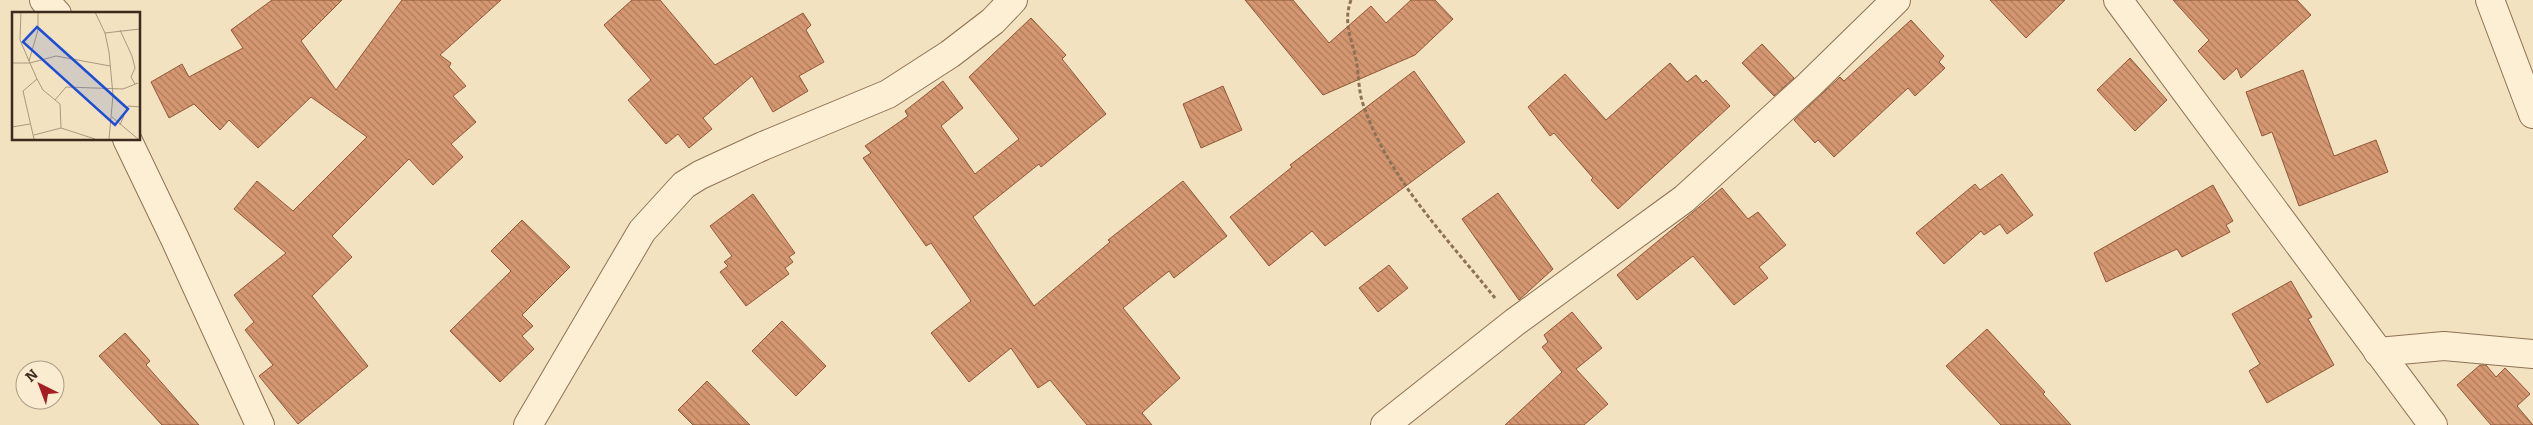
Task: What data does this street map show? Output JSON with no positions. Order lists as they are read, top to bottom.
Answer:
{
  "north": "top left"
}
